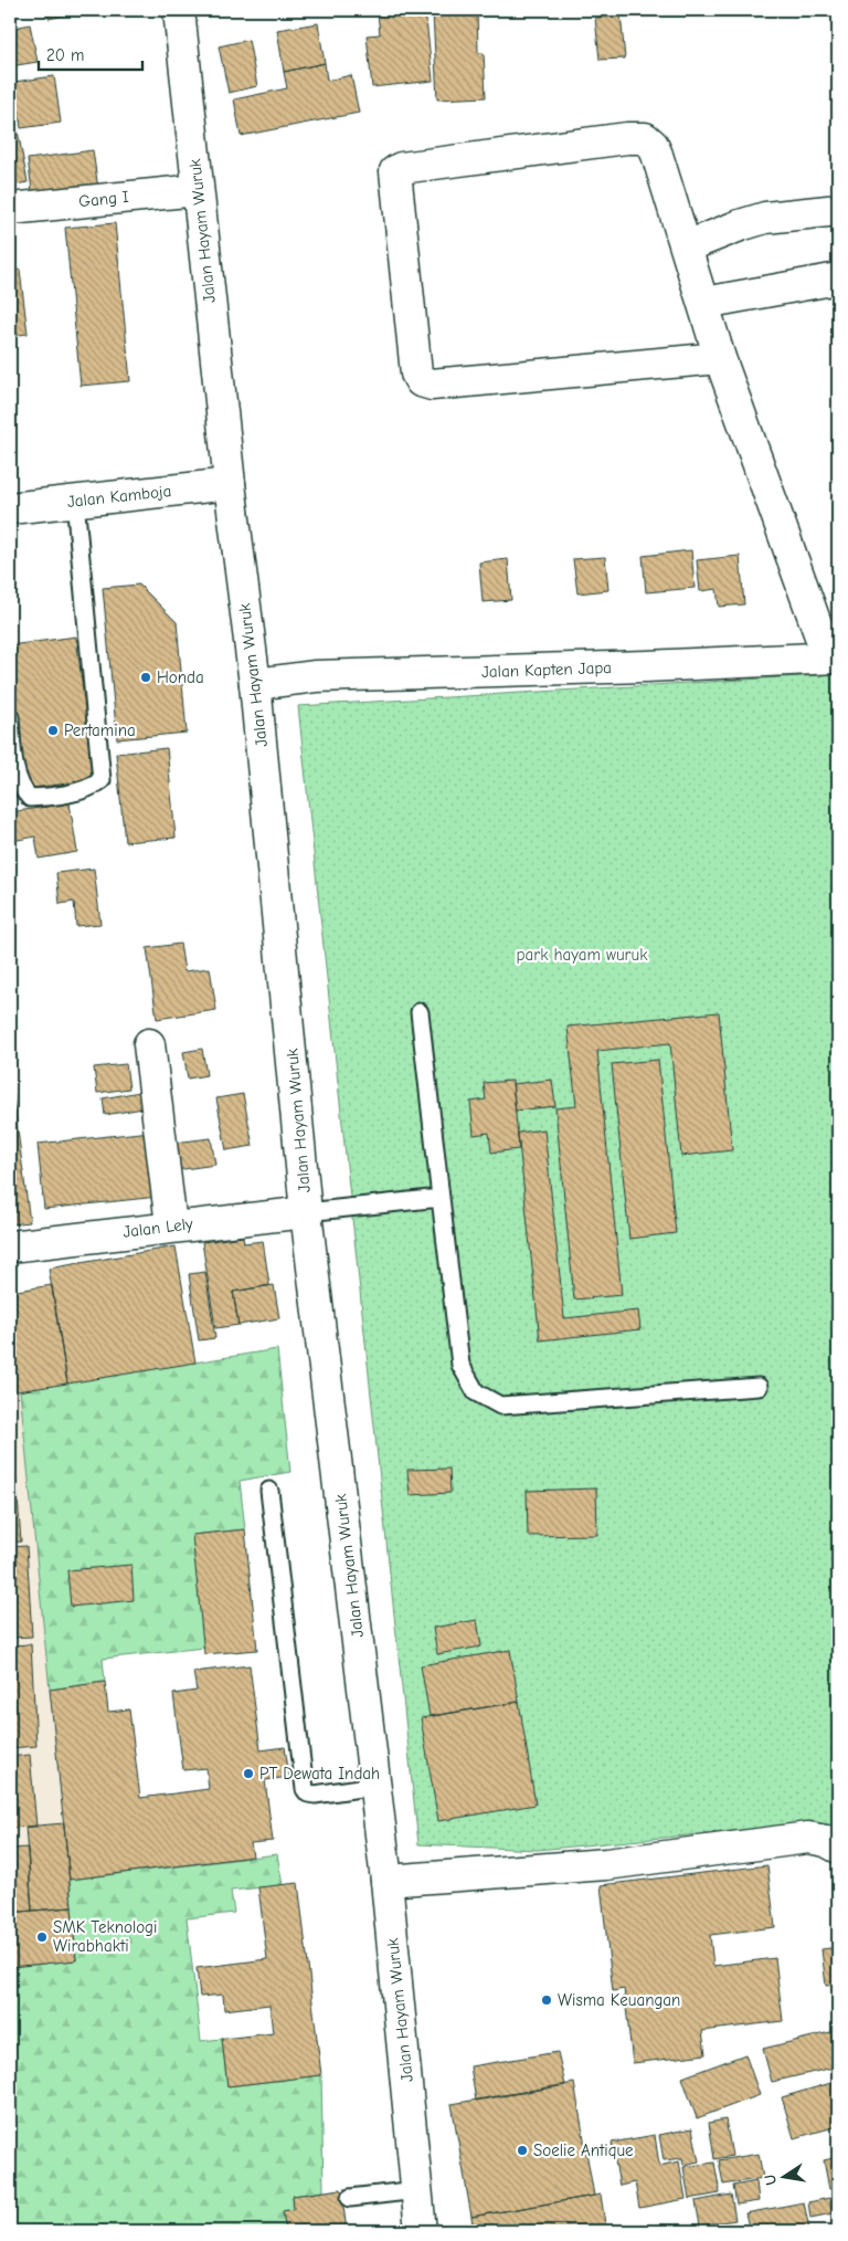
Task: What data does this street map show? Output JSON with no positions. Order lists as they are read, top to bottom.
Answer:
{
  "streets": {
    "street": [
      "Gang I",
      "Jalan Hayam Wuruk",
      "Jalan Kamboja",
      "Jalan Kapten Japa",
      "Jalan Lely"
    ]
  },
  "crossings": [
    ["Gang I", "Jalan Hayam Wuruk"],
    ["Jalan Hayam Wuruk", "Jalan Kamboja"],
    ["Jalan Hayam Wuruk", "Jalan Kapten Japa"],
    ["Jalan Hayam Wuruk", "Jalan Lely"]
  ],
  "parks": ["park hayam wuruk"],
  "places": [
    "Honda",
    "Pertamina",
    "PT Dewata Indah",
    "SMK Teknologi Wirabhakti",
    "Wisma Keuangan",
    "Soelie Antique"
  ],
  "scale_bar": "20 m",
  "north": "left"
}
